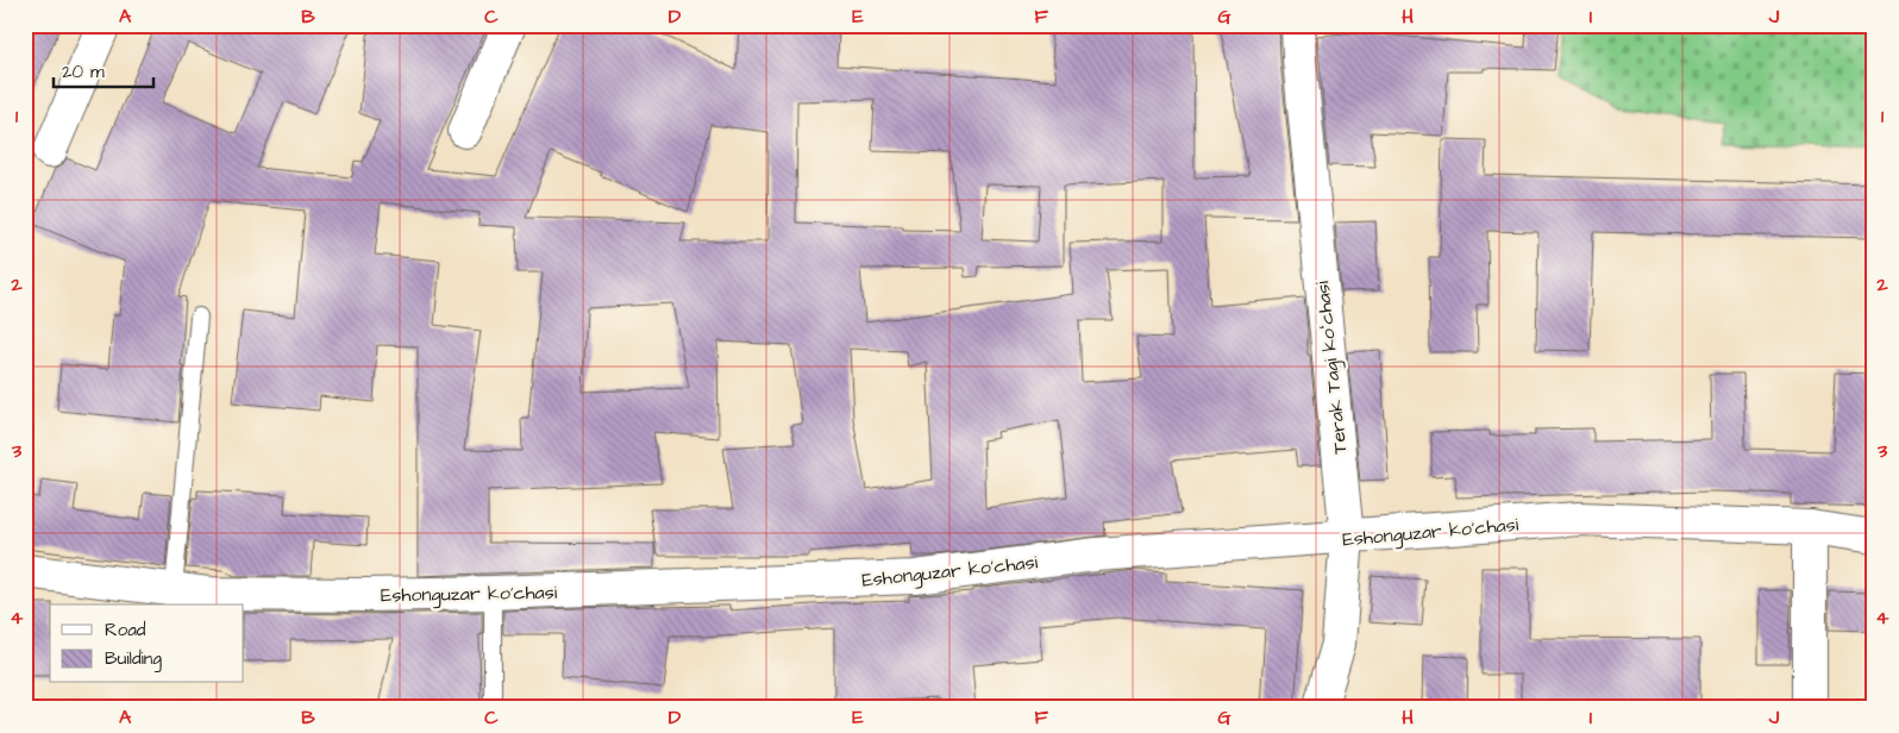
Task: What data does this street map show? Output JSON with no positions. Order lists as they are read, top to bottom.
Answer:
{
  "streets": {
    "street": ["Terak Tagi koʻchasi", "Eshonguzar ko'chasi"]
  },
  "crossings": [
    ["Terak Tagi koʻchasi", "Eshonguzar ko'chasi"]
  ],
  "legend": ["Road", "Building"],
  "scale_bar": "20 m",
  "grid": {
    "columns": [
      "A",
      "B",
      "C",
      "D",
      "E",
      "F",
      "G",
      "H",
      "I",
      "J"
    ],
    "rows": [
      "1",
      "2",
      "3",
      "4"
    ]
  }
}
